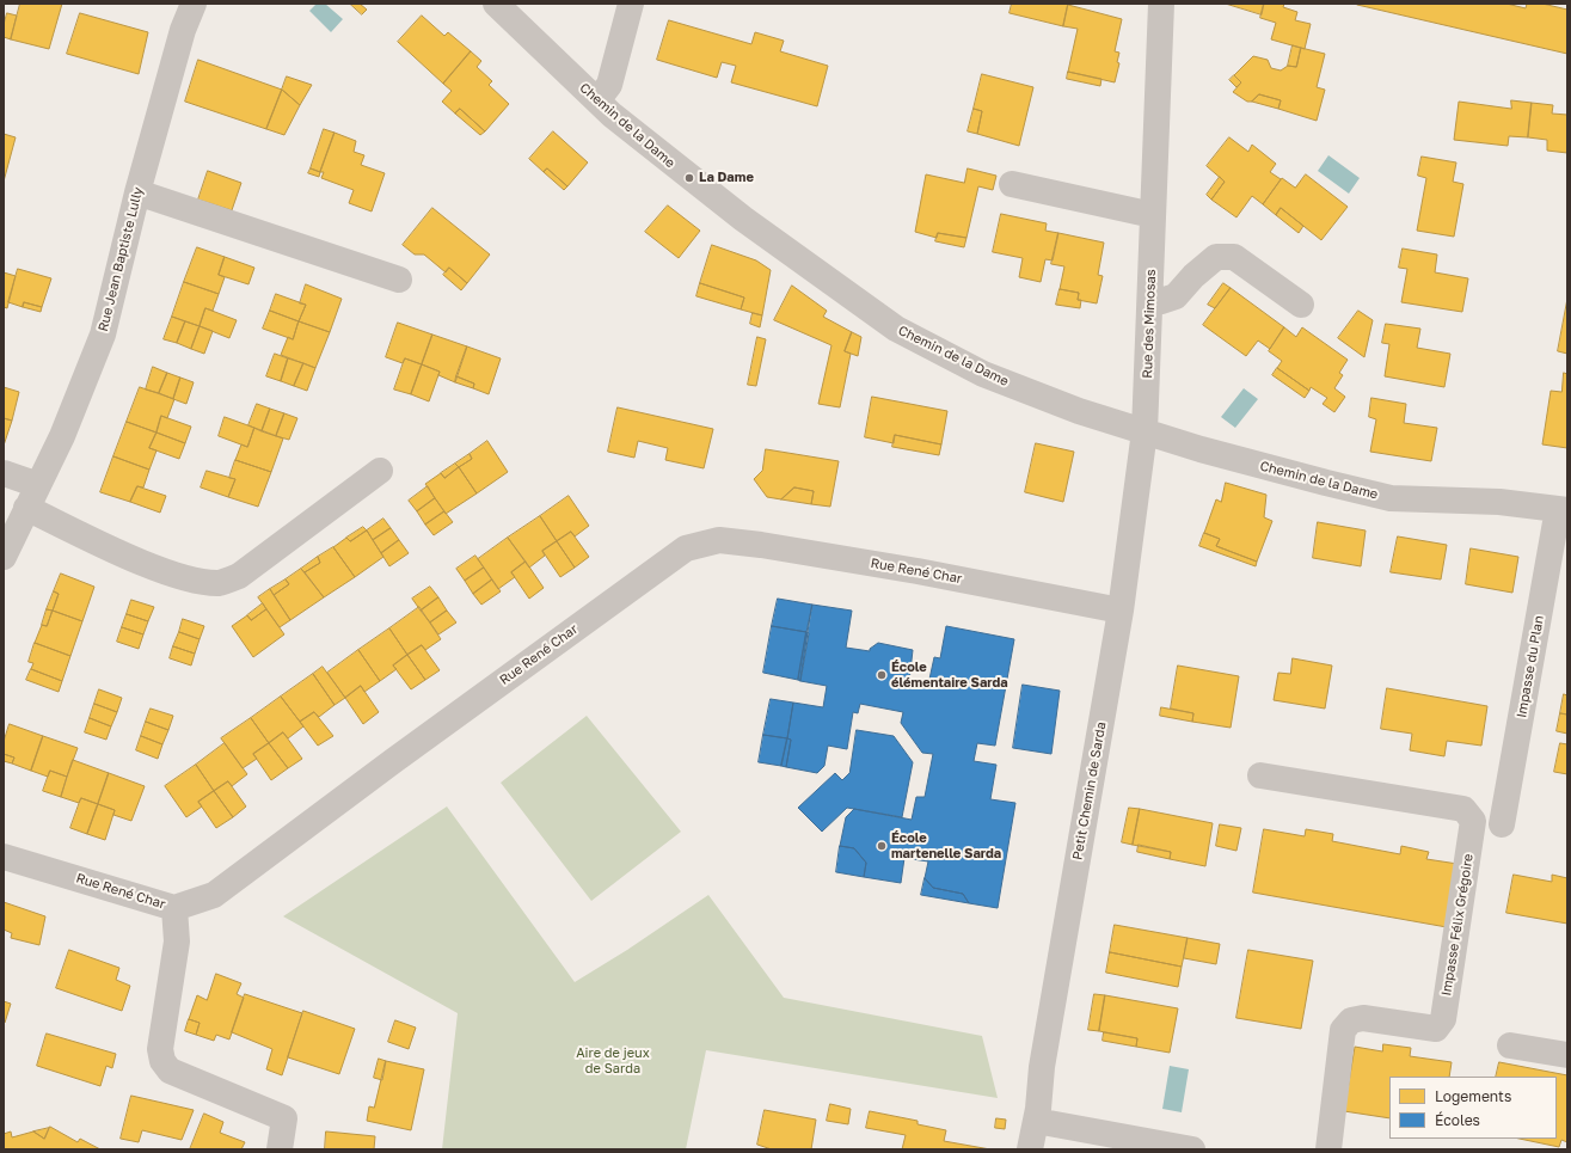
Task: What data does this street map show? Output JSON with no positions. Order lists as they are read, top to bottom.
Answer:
{
  "streets": {
    "street": [
      "Chemin de la Dame",
      "Rue Jean Baptiste Lully",
      "Rue des Mimosas",
      "Rue René Char",
      "Impasse du Plan",
      "Petit Chemin de Sarda",
      "Impasse Félix Grégoire"
    ]
  },
  "crossings": [
    ["Chemin de la Dame", "Rue des Mimosas"],
    ["Chemin de la Dame", "Impasse du Plan"],
    ["Chemin de la Dame", "Petit Chemin de Sarda"],
    ["Rue des Mimosas", "Petit Chemin de Sarda"],
    ["Rue René Char", "Petit Chemin de Sarda"]
  ],
  "parks": ["Aire de jeux de Sarda"],
  "places": ["La Dame", "École élémentaire Sarda", "École martenelle Sarda"],
  "legend": ["Logements", "Écoles"]
}
